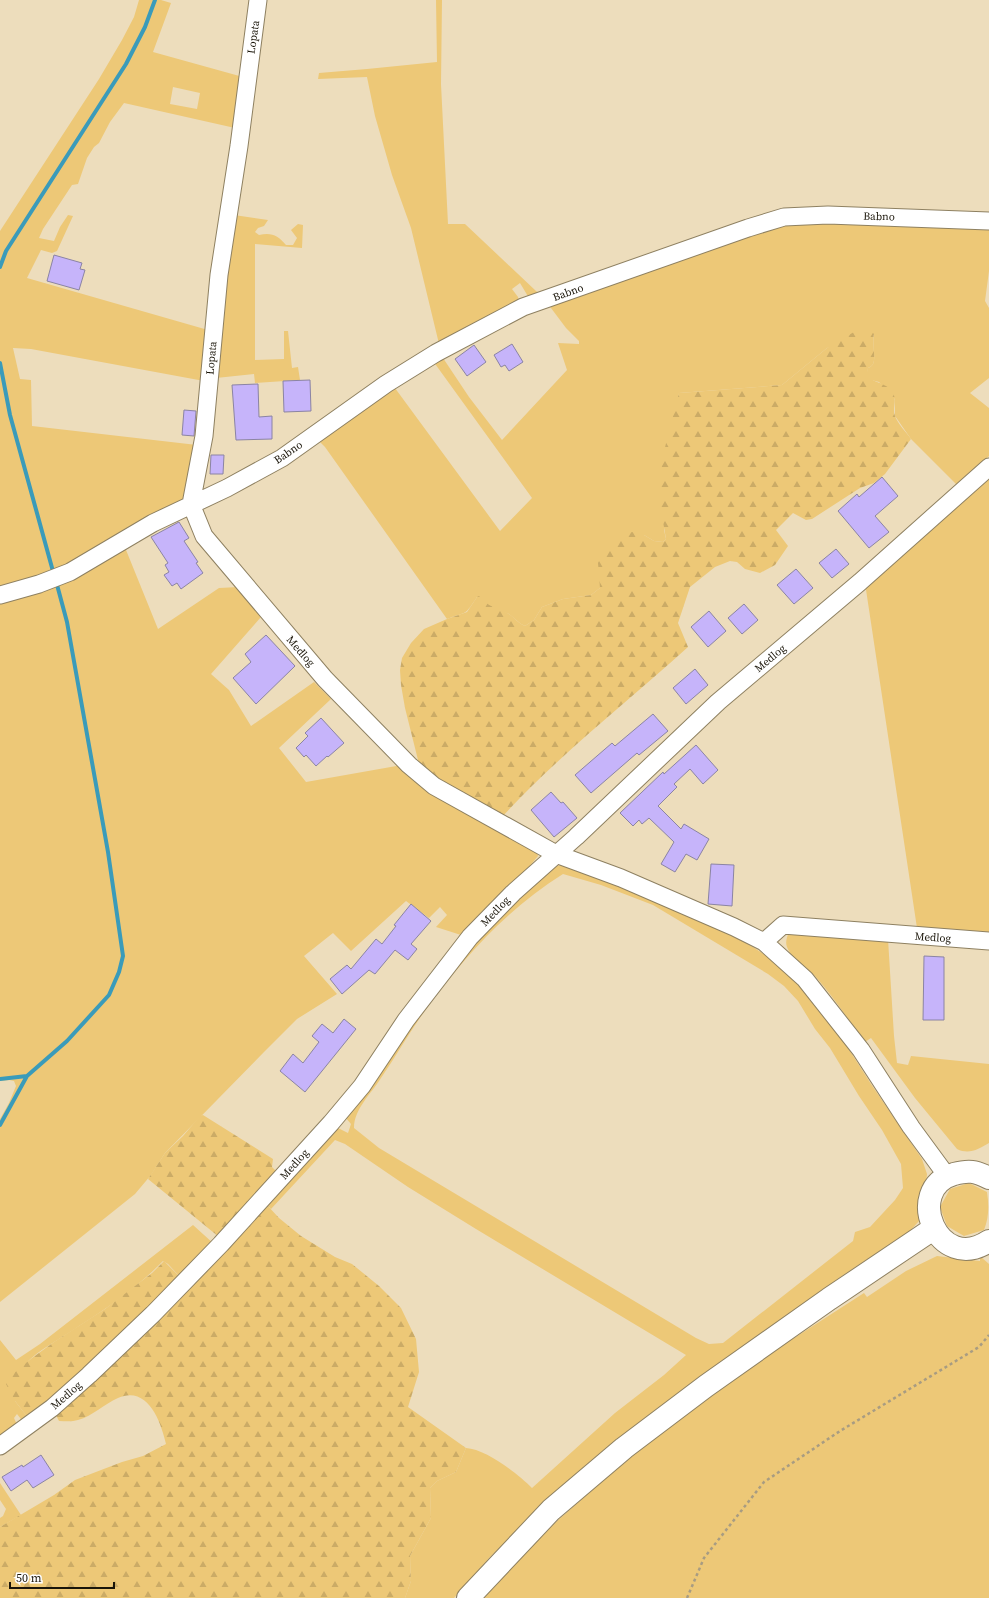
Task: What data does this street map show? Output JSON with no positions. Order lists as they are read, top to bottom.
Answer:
{
  "streets": {
    "street": ["Lopata", "Babno", "Medlog"]
  },
  "crossings": [
    ["Lopata", "Babno"],
    ["Lopata", "Medlog"],
    ["Babno", "Medlog"]
  ],
  "scale_bar": "50 m"
}
